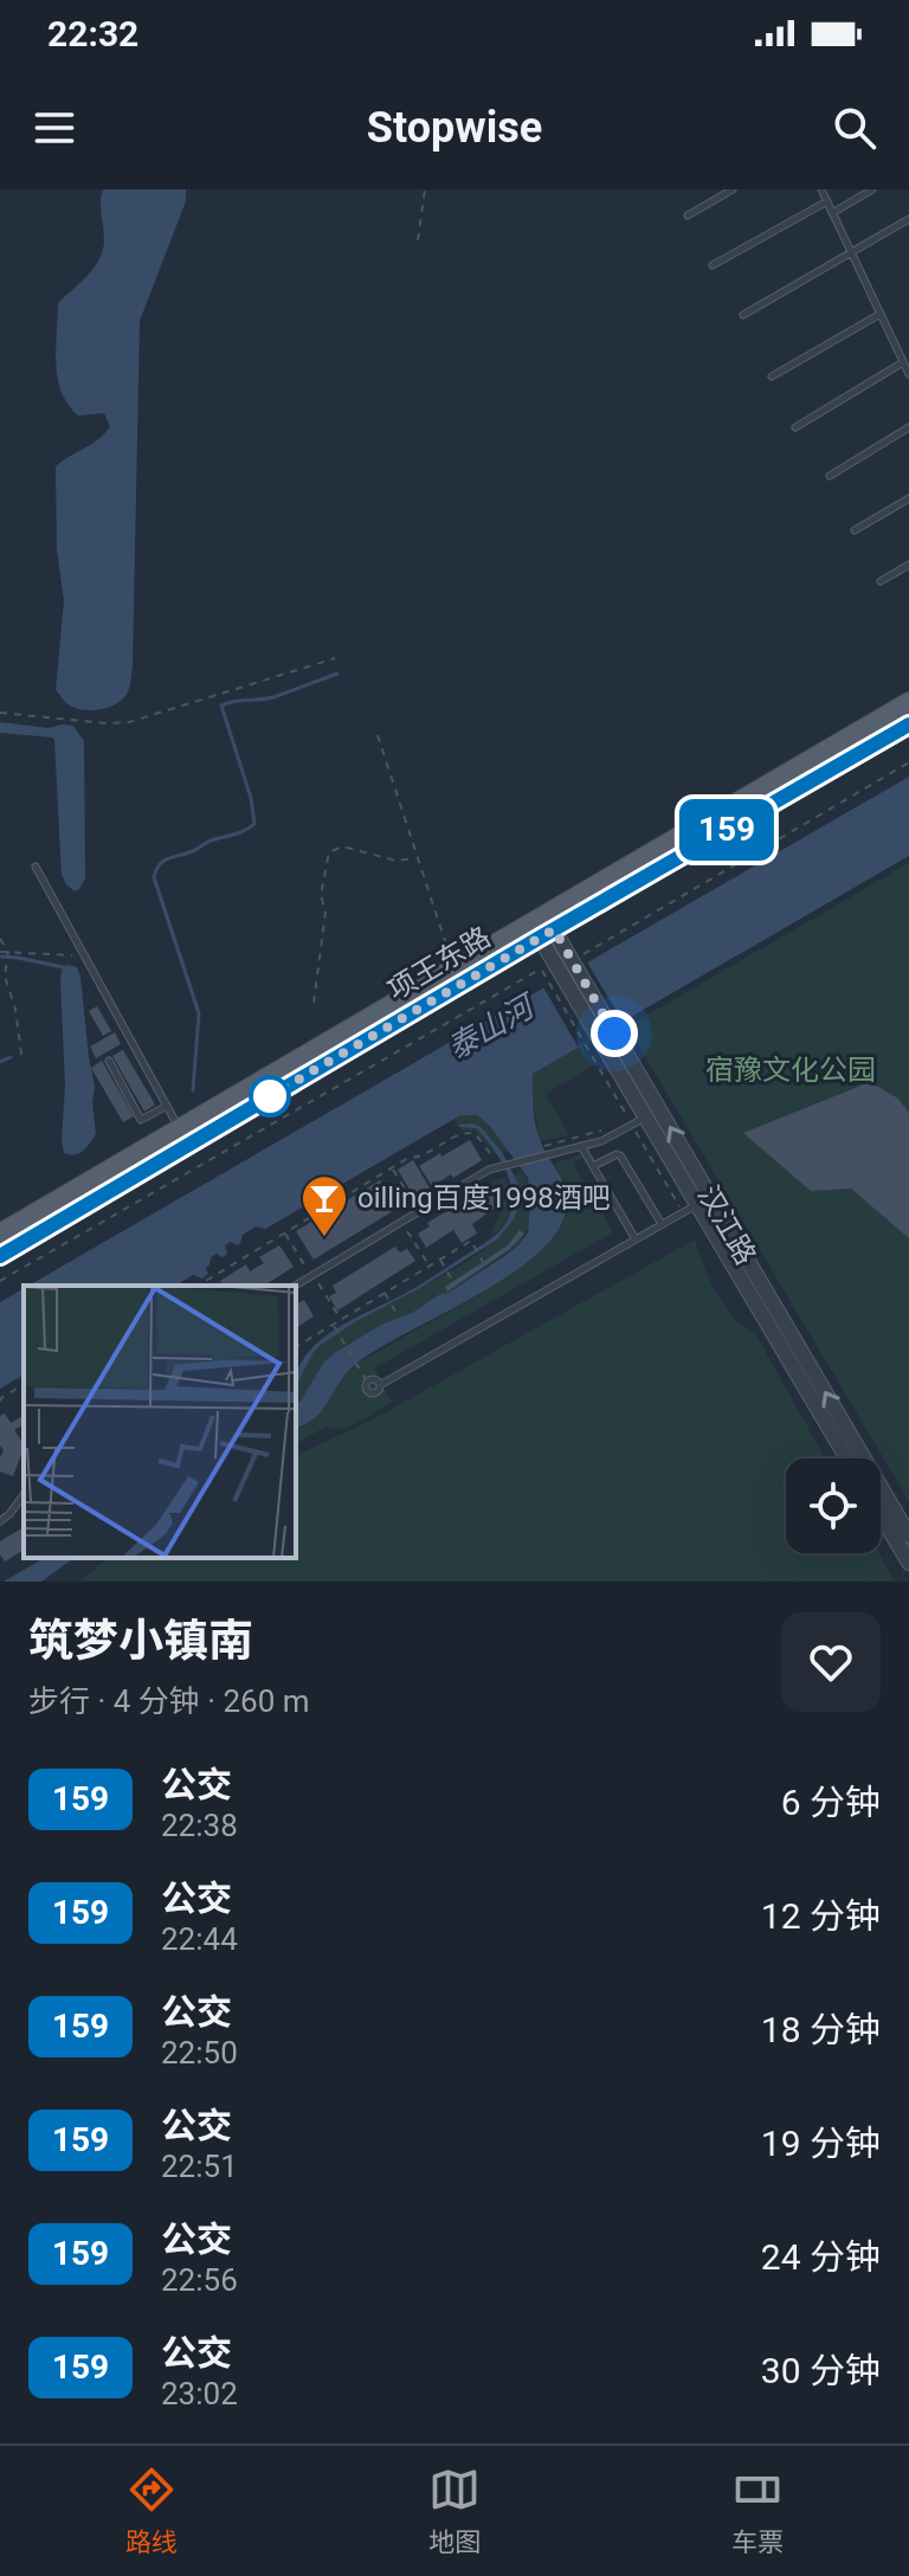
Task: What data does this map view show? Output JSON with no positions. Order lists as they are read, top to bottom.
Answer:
{
  "streets": {
    "main road": ["项王东路"],
    "street": ["汉江路"]
  },
  "crossings": [
    ["项王东路", "汉江路"]
  ],
  "water": ["泰山河"],
  "parks": ["宿豫文化公园"],
  "places": {
    "bar": ["oilling百度1998酒吧"]
  },
  "lines": ["bus line 159"],
  "page": {
    "status": "22:32",
    "header": "Stopwise",
    "on_map": "159",
    "heading": ["筑梦小镇南", "步行 · 4 分钟 · 260 m"],
    "list": [
      {
        "mark": "159",
        "name": "公交",
        "note": "22:38",
        "value": "6 分钟"
      },
      {
        "mark": "159",
        "name": "公交",
        "note": "22:44",
        "value": "12 分钟"
      },
      {
        "mark": "159",
        "name": "公交",
        "note": "22:50",
        "value": "18 分钟"
      },
      {
        "mark": "159",
        "name": "公交",
        "note": "22:51",
        "value": "19 分钟"
      },
      {
        "mark": "159",
        "name": "公交",
        "note": "22:56",
        "value": "24 分钟"
      },
      {
        "mark": "159",
        "name": "公交",
        "note": "23:02",
        "value": "30 分钟"
      }
    ],
    "tabs": ["路线", "地图", "车票"]
  }
}
